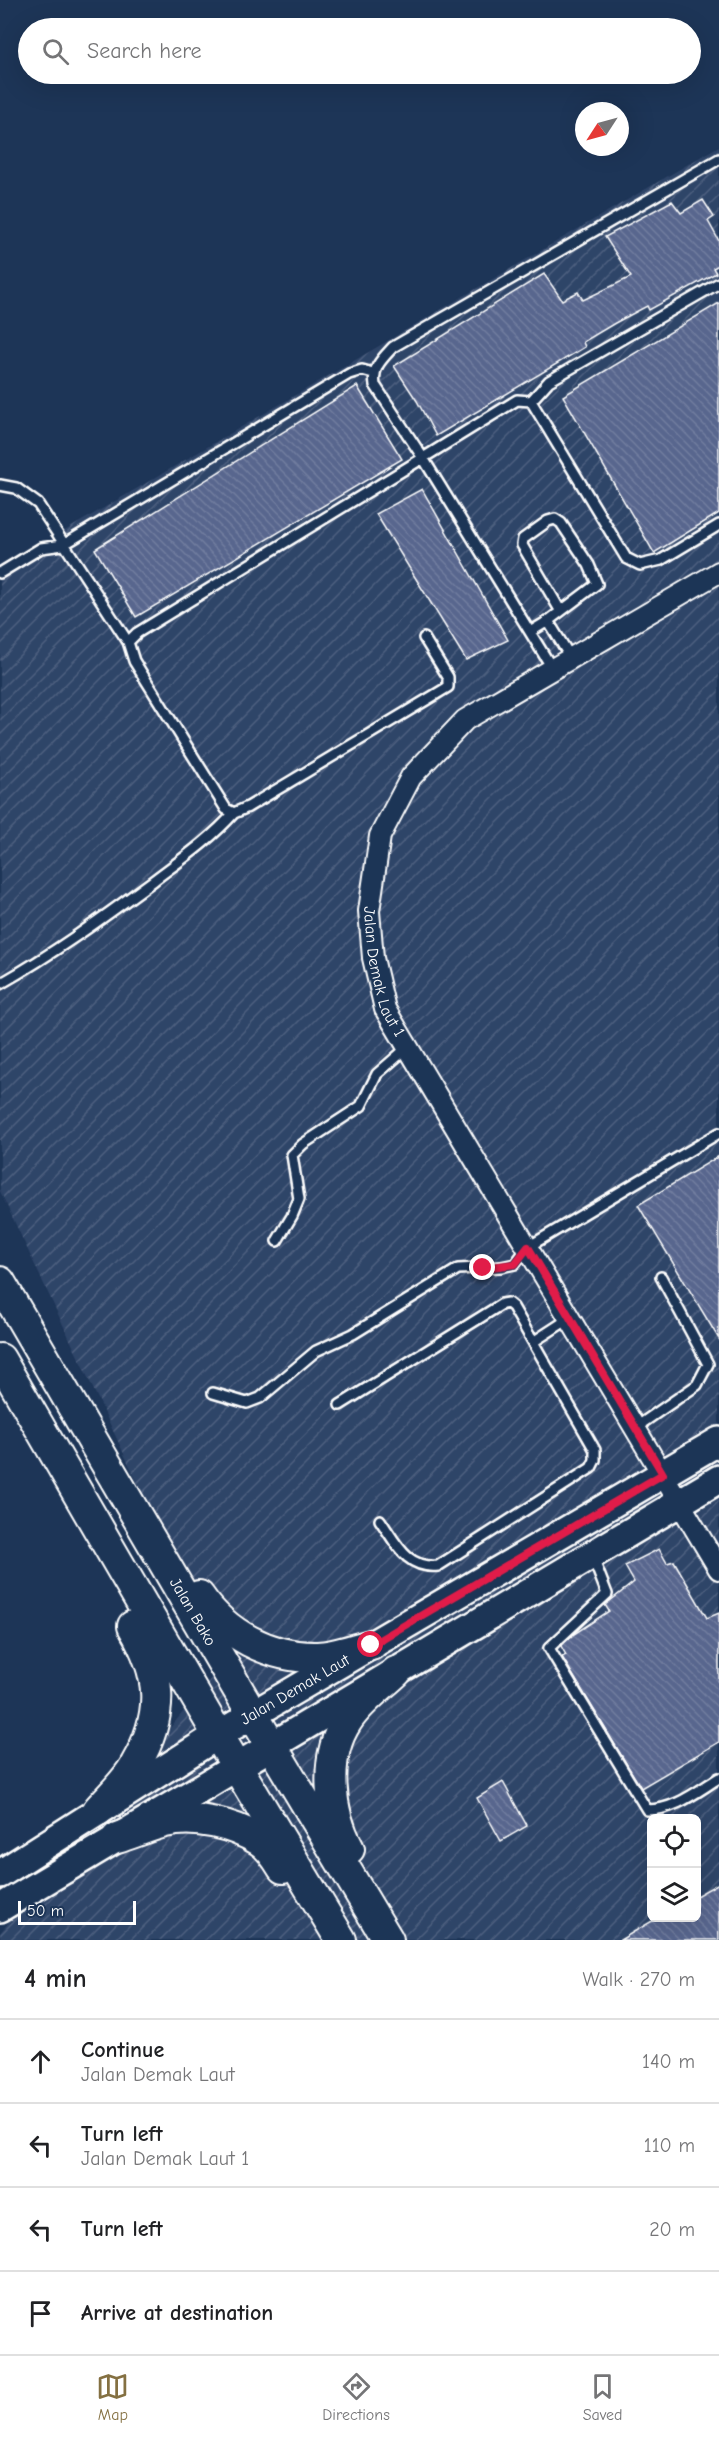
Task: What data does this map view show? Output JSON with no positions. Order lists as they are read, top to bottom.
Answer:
{
  "streets": {
    "main road": ["Jalan Bako", "Jalan Demak Laut"],
    "street": ["Jalan Demak Laut 1"]
  },
  "crossings": [
    ["Jalan Demak Laut 1", "Jalan Demak Laut"],
    ["Jalan Bako", "Jalan Demak Laut"]
  ],
  "scale_bar": "50 m",
  "north": "bottom left",
  "page": {
    "search": "Search here",
    "scale": "50 m",
    "heading": ["4 min", "Walk · 270 m"],
    "list": [
      ["Continue", "Jalan Demak Laut", "140 m"],
      ["Turn left", "Jalan Demak Laut 1", "110 m"],
      ["Turn left", "20 m"],
      "Arrive at destination"
    ],
    "nav": ["Map", "Directions", "Saved"]
  }
}
